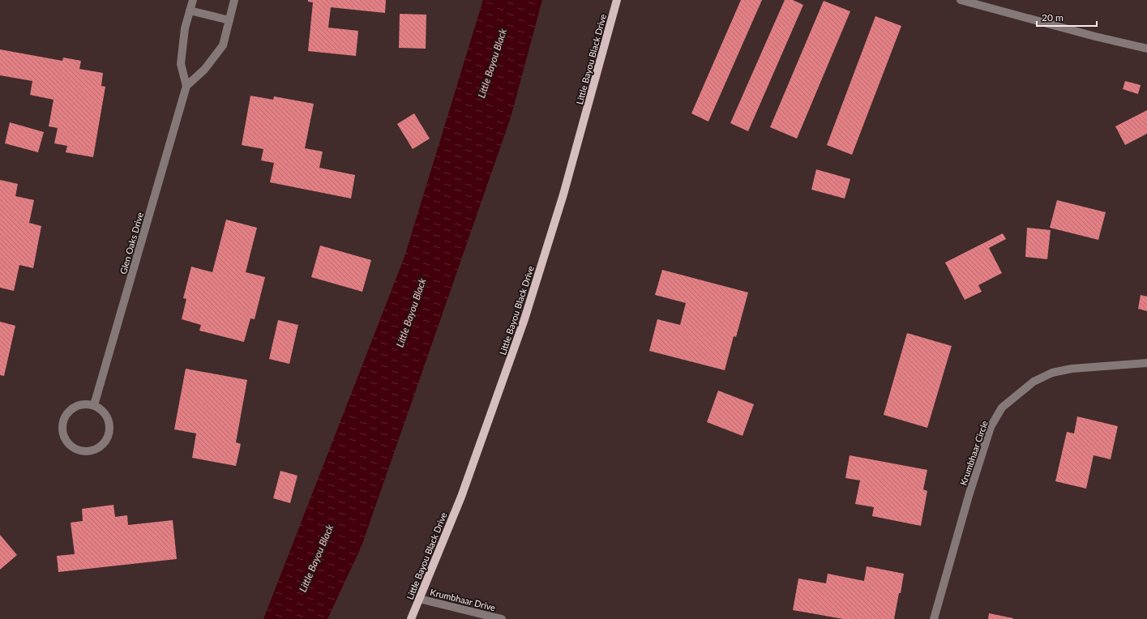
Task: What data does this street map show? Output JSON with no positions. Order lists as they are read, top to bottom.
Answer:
{
  "streets": {
    "main road": ["Little Bayou Black Drive"],
    "street": ["Glen Oaks Drive", "Krumbhaar Circle", "Krumbhaar Drive"]
  },
  "crossings": [
    ["Little Bayou Black Drive", "Krumbhaar Drive"]
  ],
  "water": ["Little Bayou Black"],
  "scale_bar": "20 m"
}
